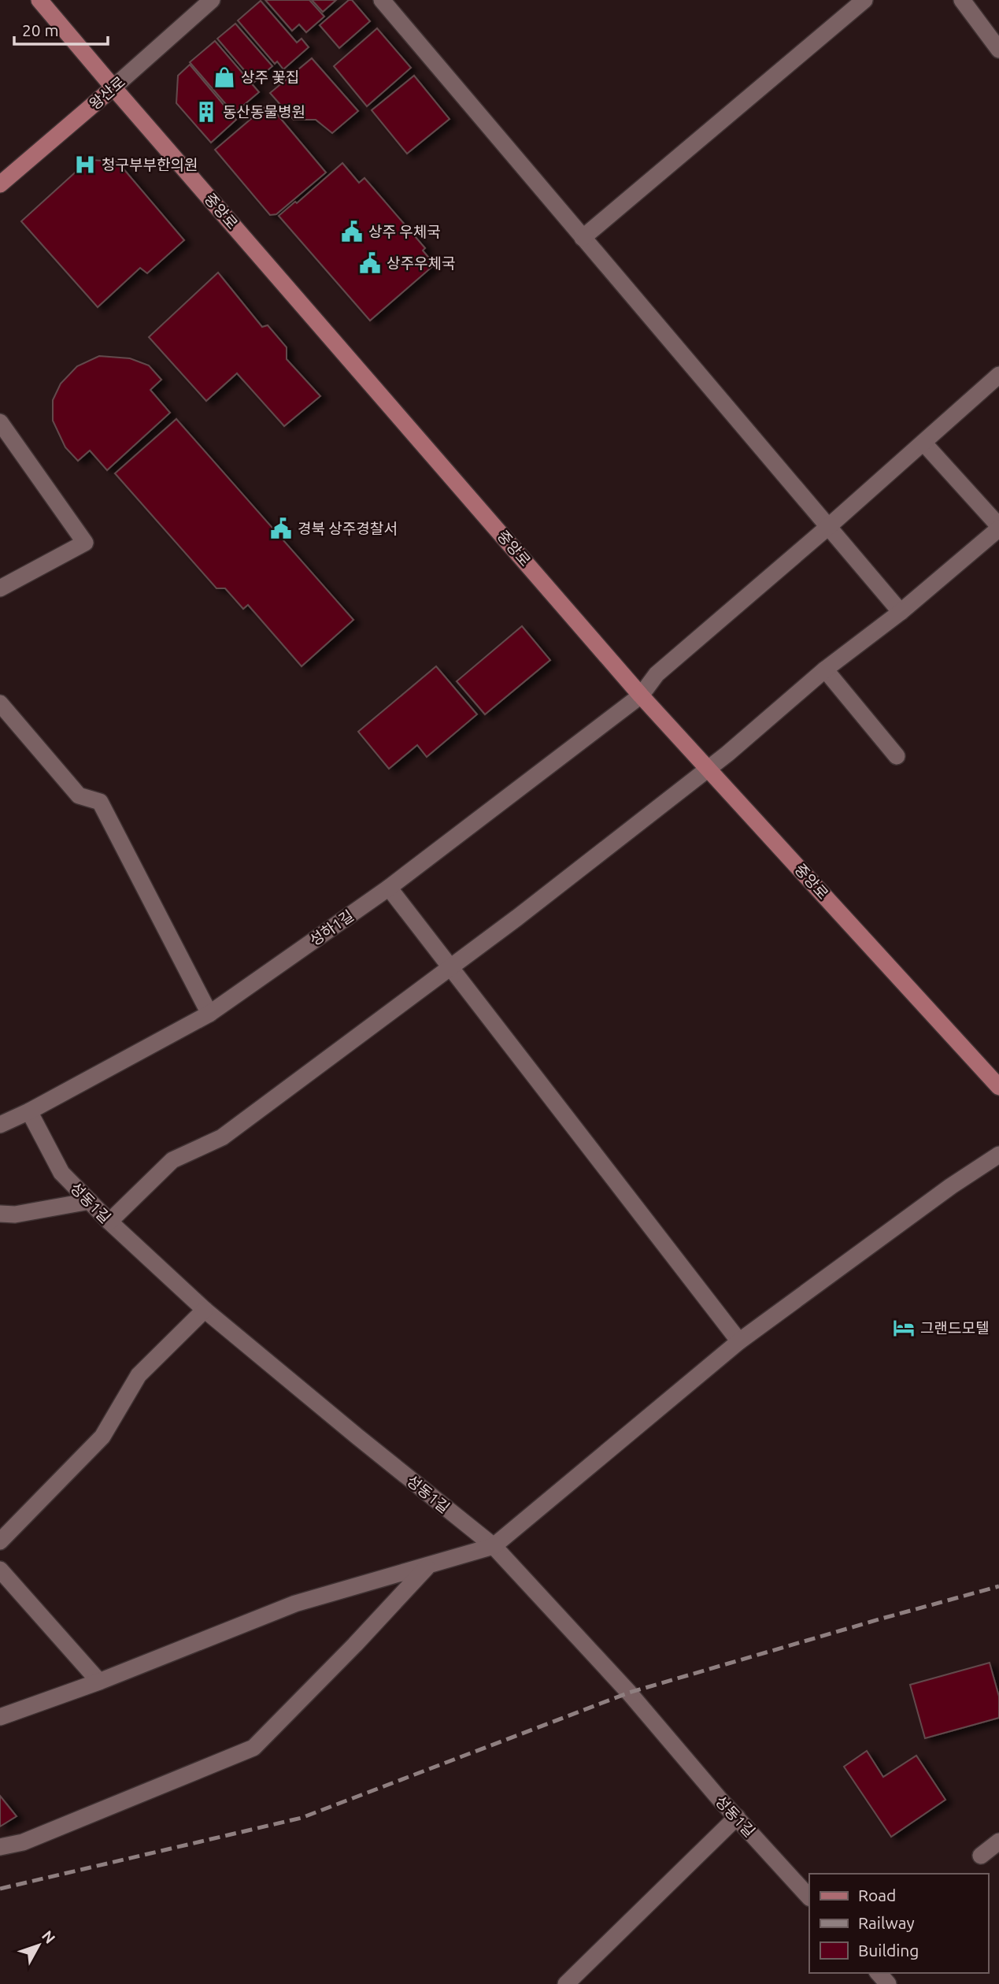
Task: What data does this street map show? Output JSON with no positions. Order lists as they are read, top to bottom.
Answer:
{
  "streets": {
    "main road": ["왕산로", "중앙로"],
    "street": ["성하1길", "성동1길"]
  },
  "crossings": [
    ["왕산로", "중앙로"],
    ["중앙로", "성하1길"],
    ["성하1길", "성동1길"]
  ],
  "places": {
    "shop": ["상주 꽃집"],
    "building": ["동산동물병원"],
    "hospital": ["청구부부한의원"],
    "public building": ["상주 우체국", "상주우체국", "경북 상주경찰서"],
    "hotel": ["그랜드모텔"]
  },
  "legend": ["Road", "Railway", "Building"],
  "scale_bar": "20 m",
  "north": "top right"
}
